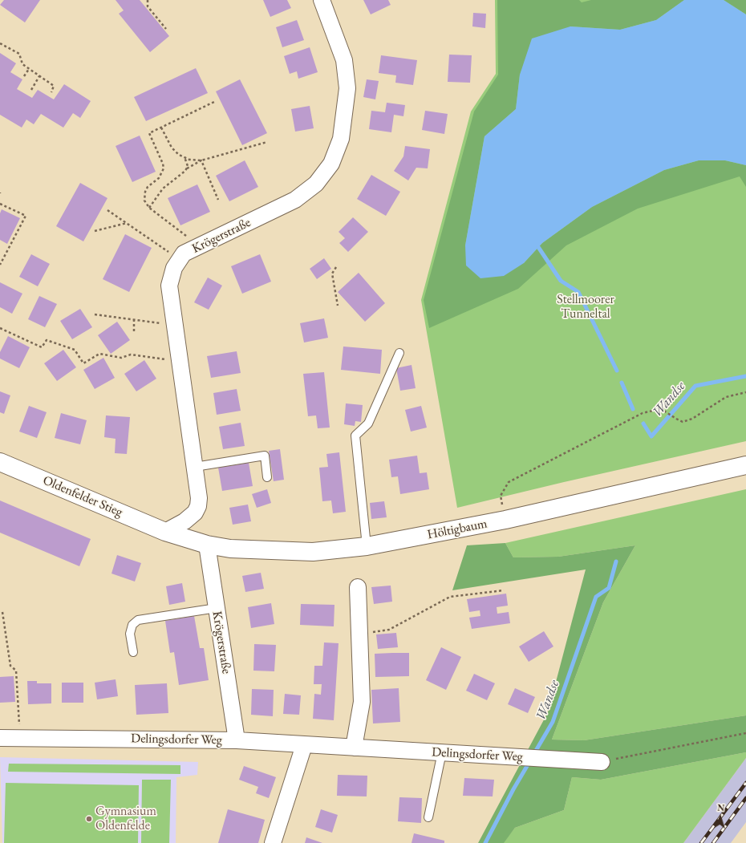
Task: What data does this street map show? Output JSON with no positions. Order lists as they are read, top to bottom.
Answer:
{
  "streets": {
    "main road": ["Oldenfelder Stieg", "Höltigbaum"],
    "street": ["Krögerstraße", "Delingsdorfer Weg"]
  },
  "crossings": [
    ["Krögerstraße", "Oldenfelder Stieg"],
    ["Krögerstraße", "Höltigbaum"],
    ["Krögerstraße", "Delingsdorfer Weg"],
    ["Oldenfelder Stieg", "Höltigbaum"]
  ],
  "water": ["Wandse"],
  "parks": ["Stellmoorer Tunneltal"],
  "places": ["Gymnasium Oldenfelde"],
  "north": "top"
}
